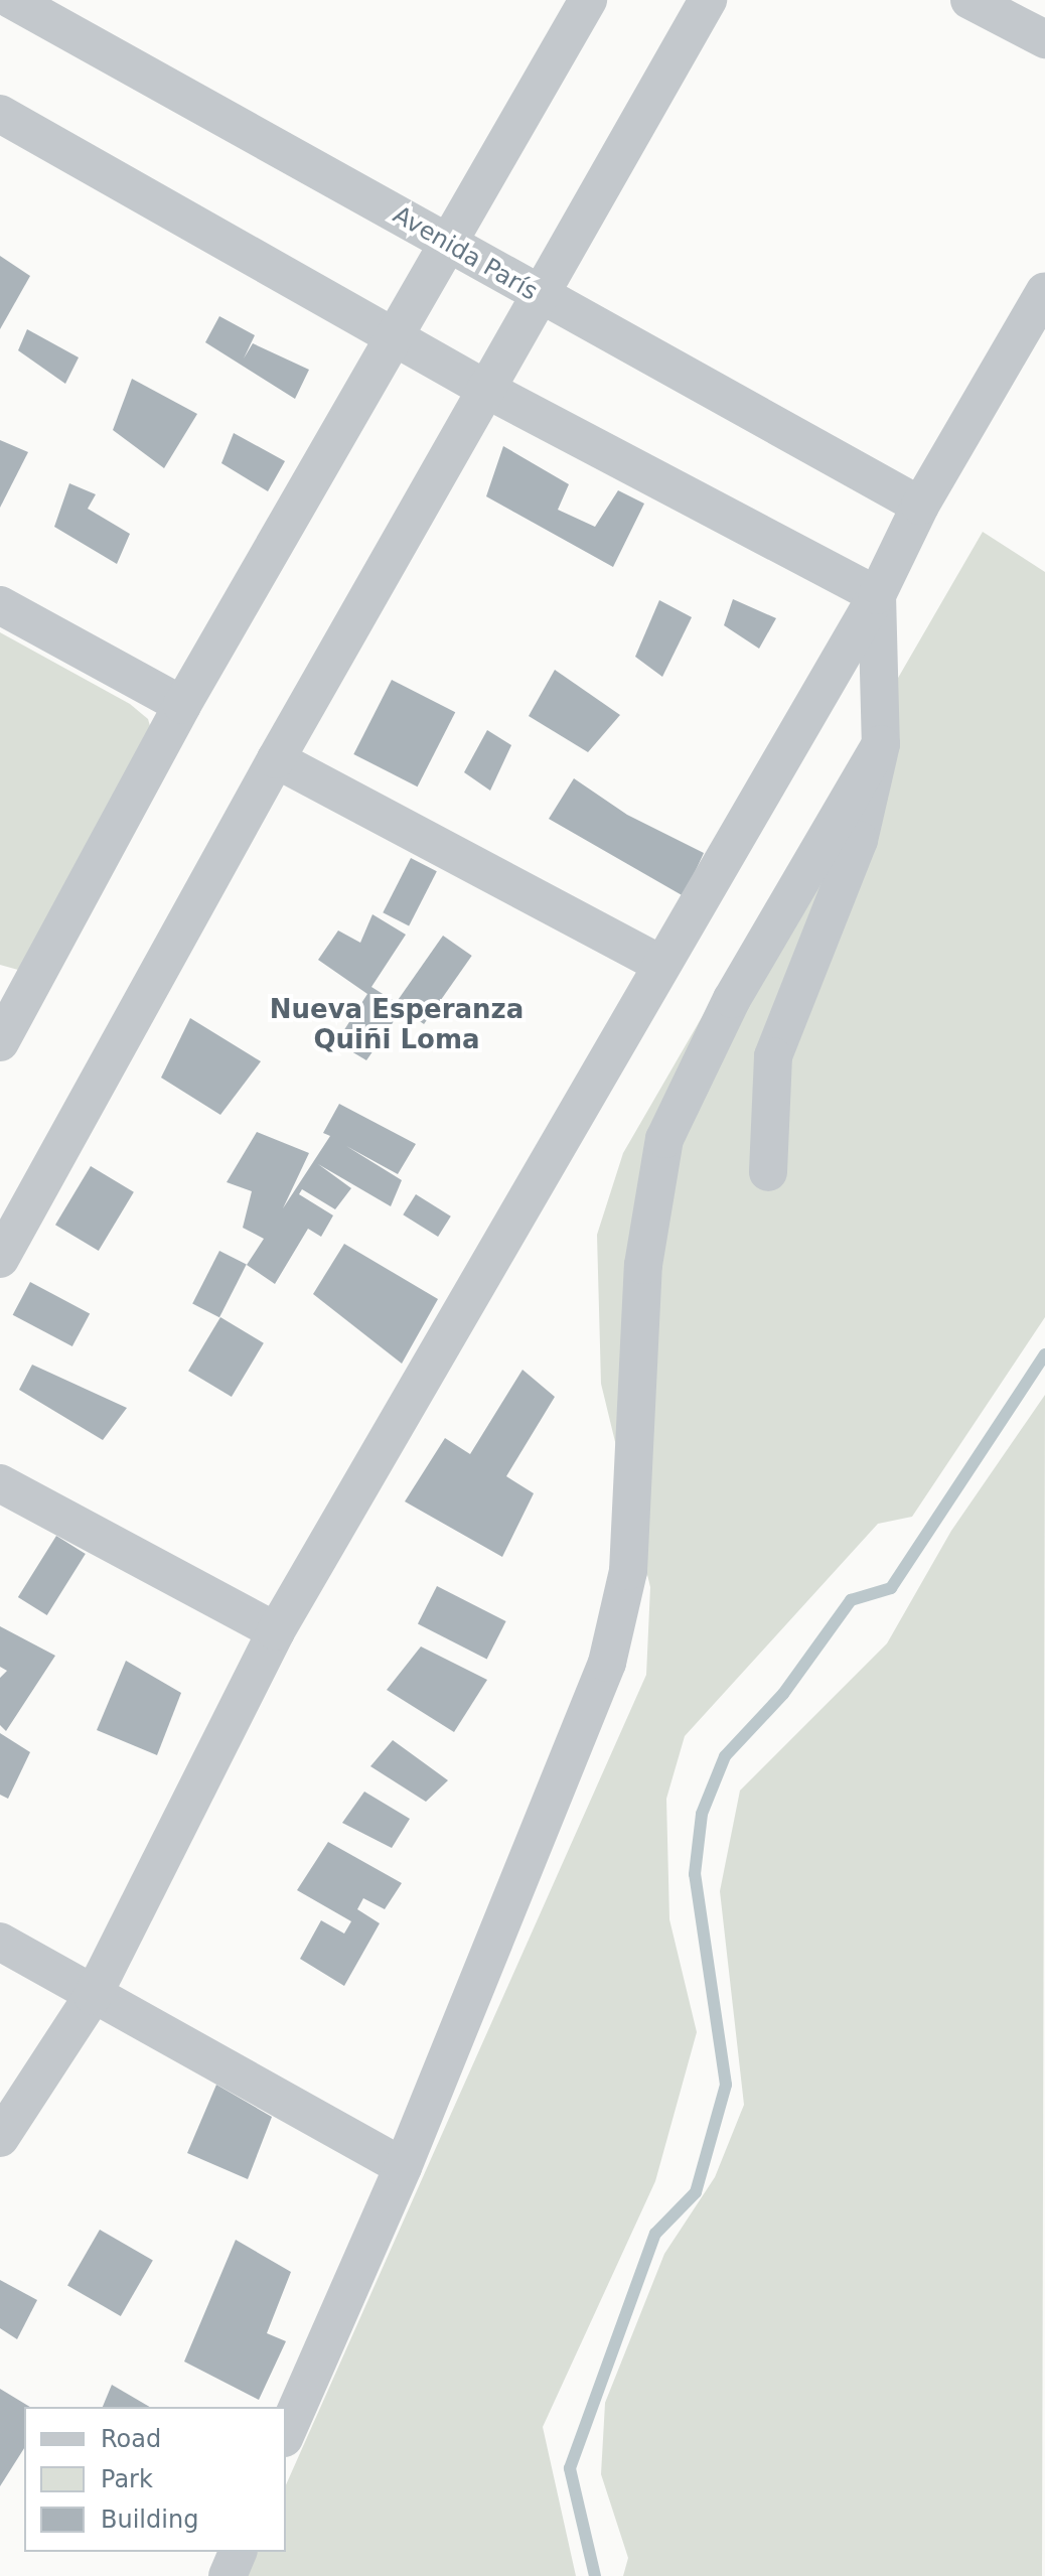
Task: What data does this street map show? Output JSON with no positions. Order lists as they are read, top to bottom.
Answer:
{
  "streets": {
    "street": ["Avenida París"]
  },
  "districts": ["Nueva Esperanza Quiñi Loma"],
  "legend": ["Road", "Park", "Building"]
}
